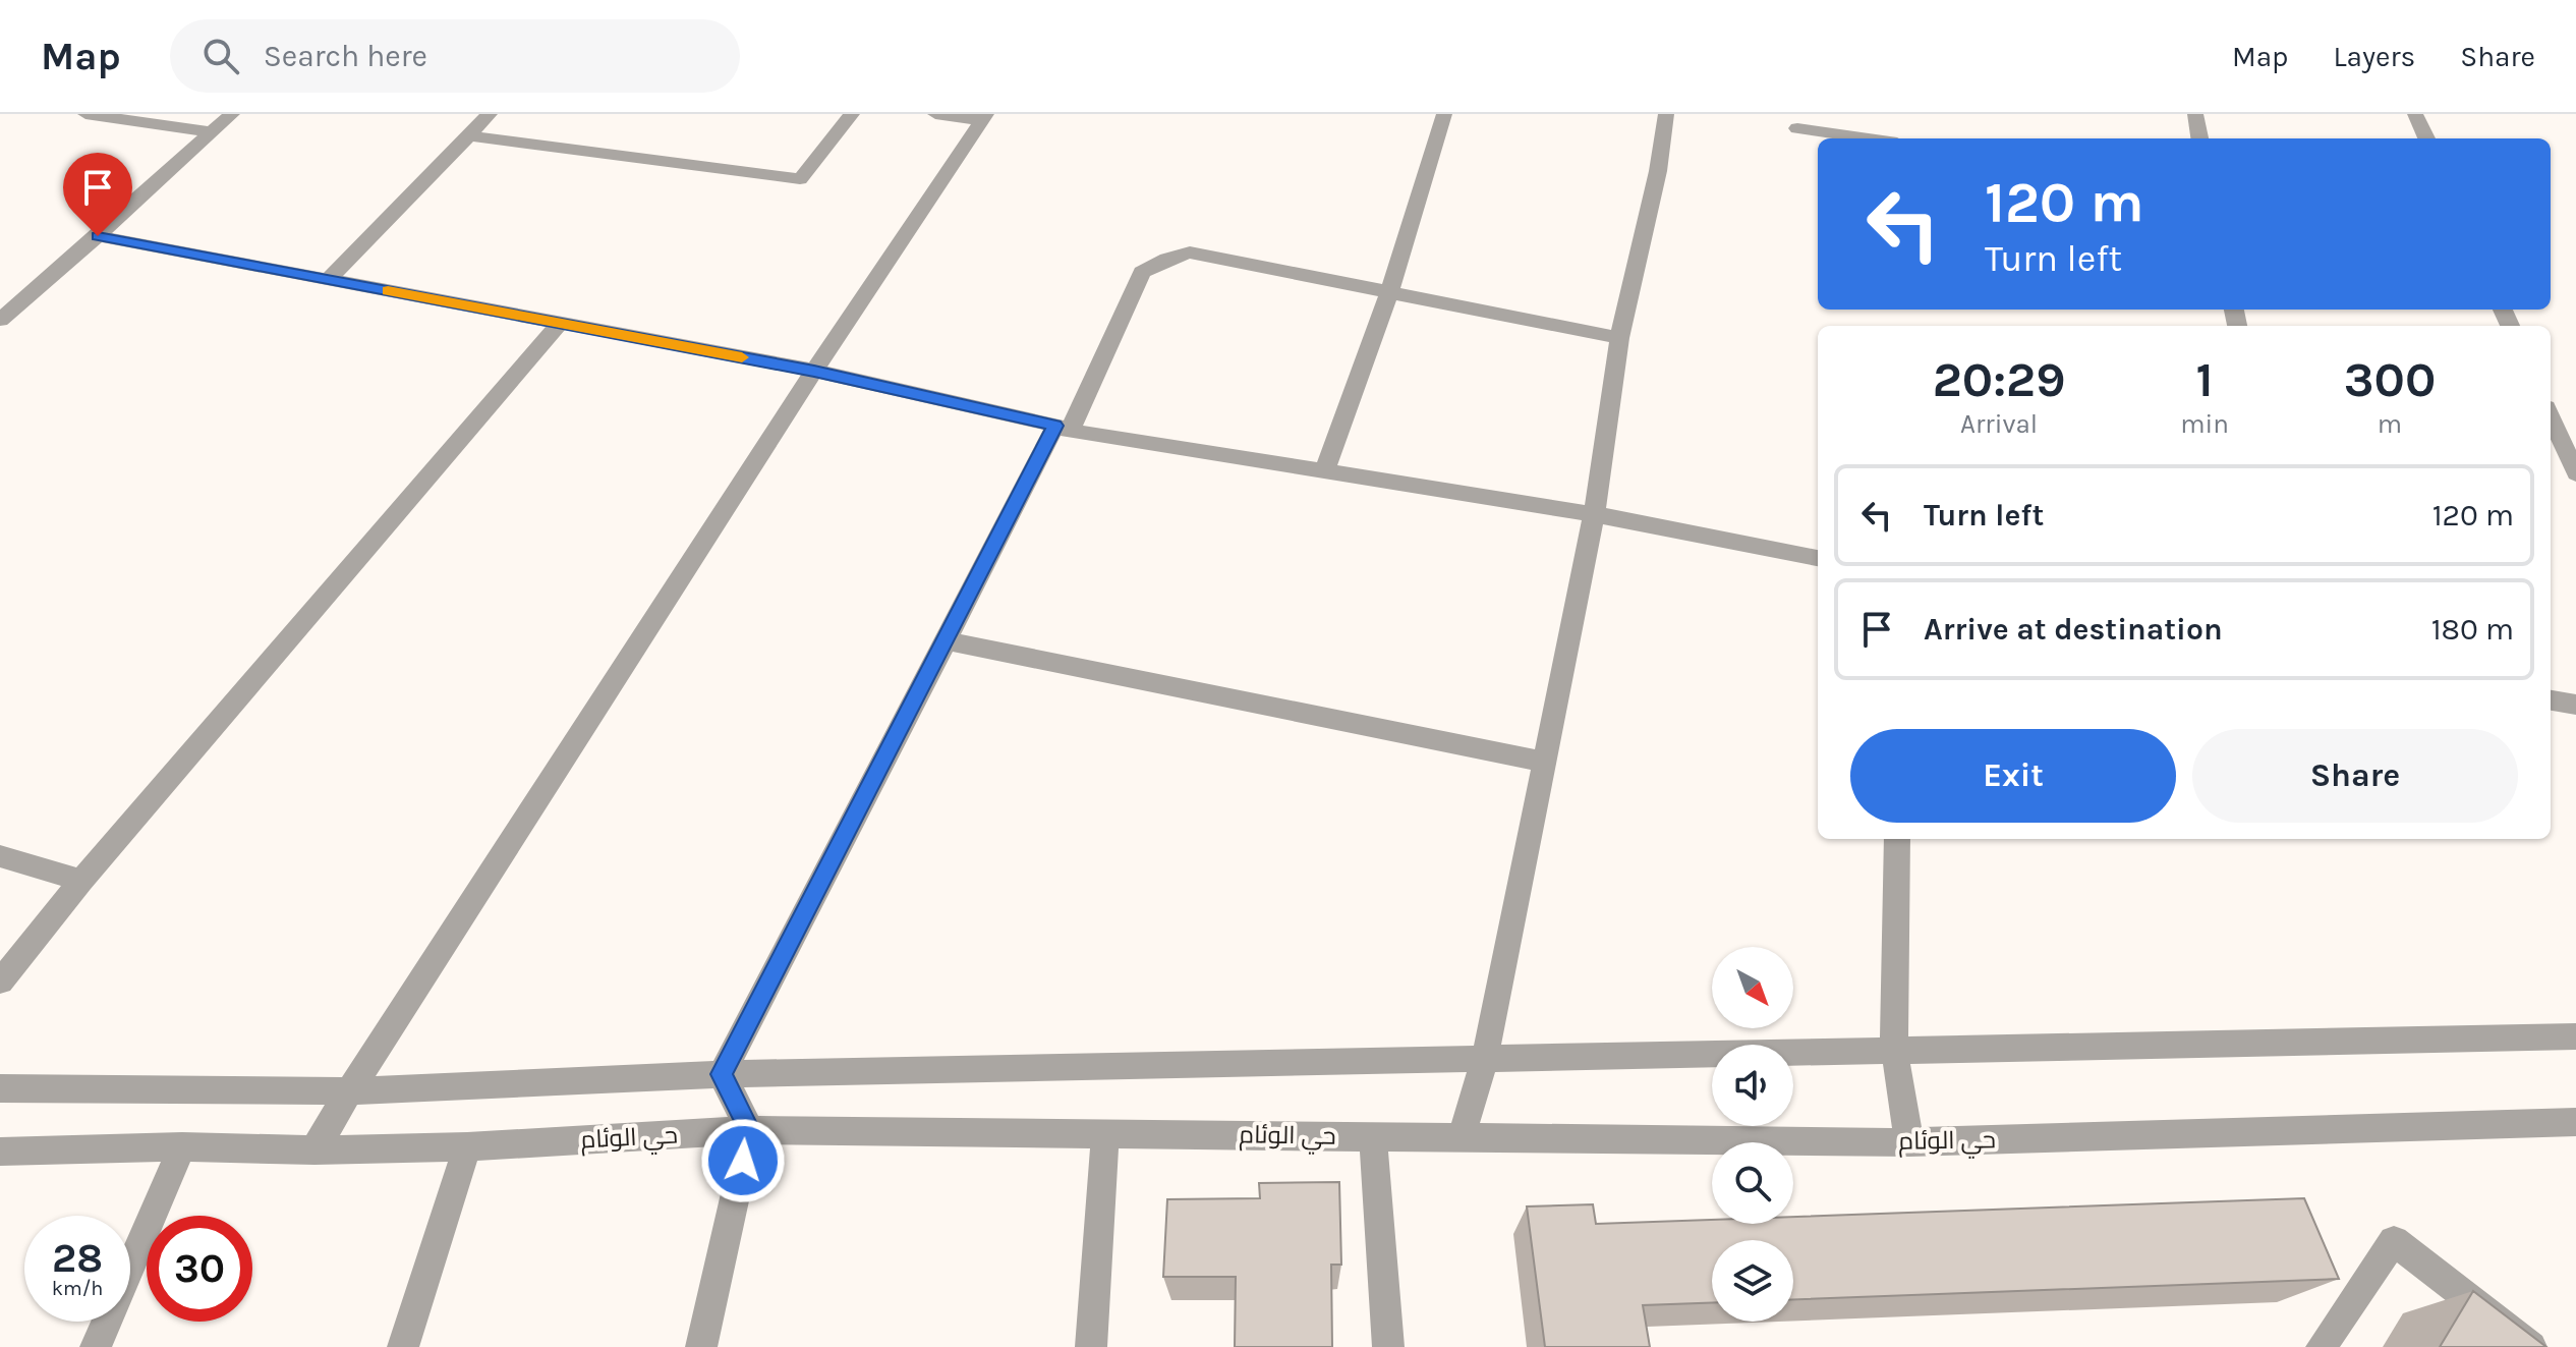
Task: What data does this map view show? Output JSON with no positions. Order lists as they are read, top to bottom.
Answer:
{
  "streets": {
    "street": ["حي الوئام"]
  },
  "north": "bottom right",
  "page": {
    "header": "Map",
    "search": "Search here",
    "nav": ["Map", "Layers", "Share"],
    "turn": ["120 m", "Turn left"],
    "eta": [
      "20:29",
      "Arrival",
      "1",
      "min",
      "300",
      "m"
    ],
    "list": [
      {
        "name": "Turn left",
        "value": "120 m"
      },
      {
        "name": "Arrive at destination",
        "value": "180 m"
      }
    ],
    "buttons": ["Exit", "Share"],
    "speed": "28 km/h",
    "limit": "30"
  }
}
